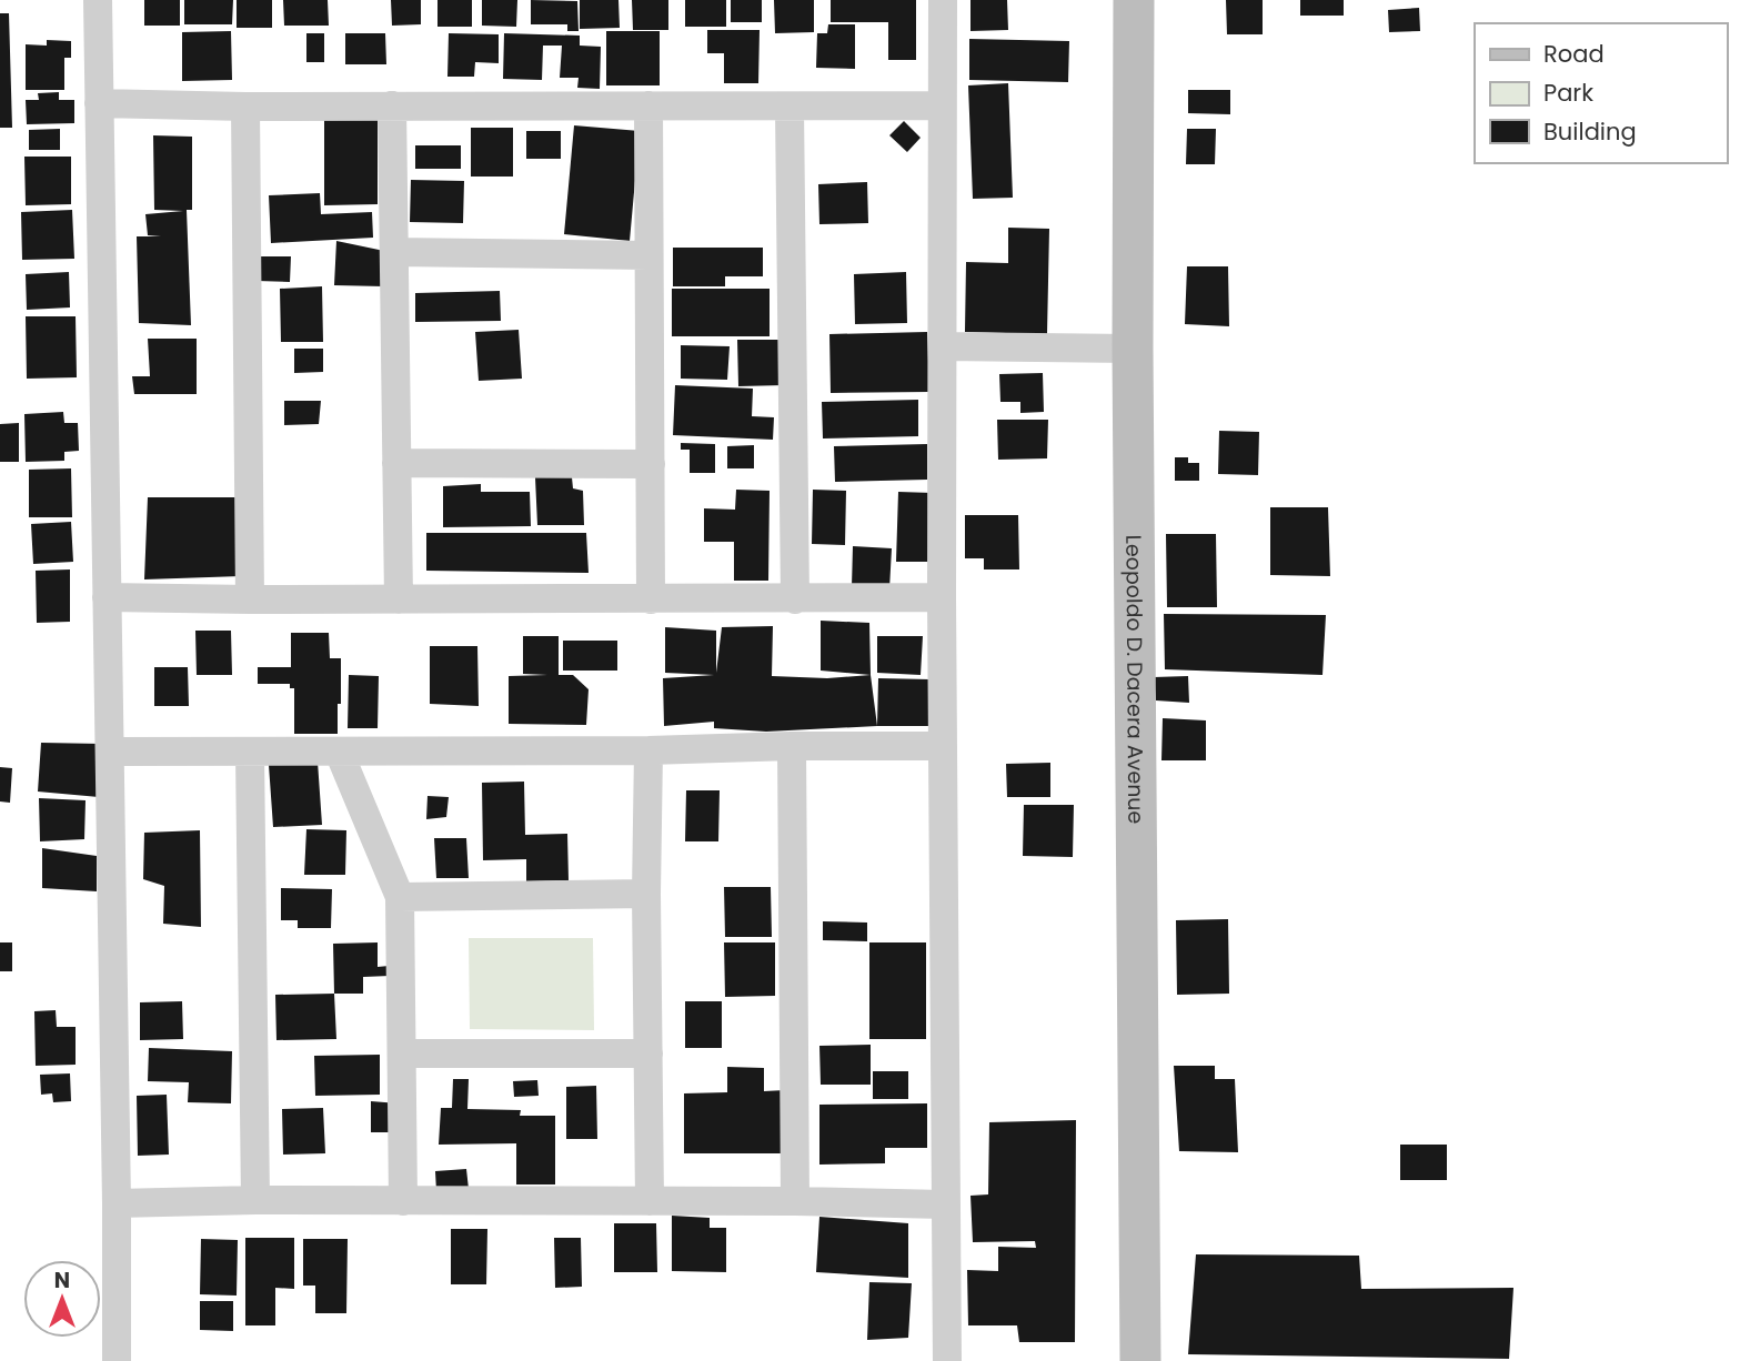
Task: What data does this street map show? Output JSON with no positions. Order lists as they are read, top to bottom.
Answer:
{
  "streets": {
    "main road": ["Leopoldo D. Dacera Avenue"]
  },
  "legend": ["Road", "Park", "Building"],
  "north": "top"
}
